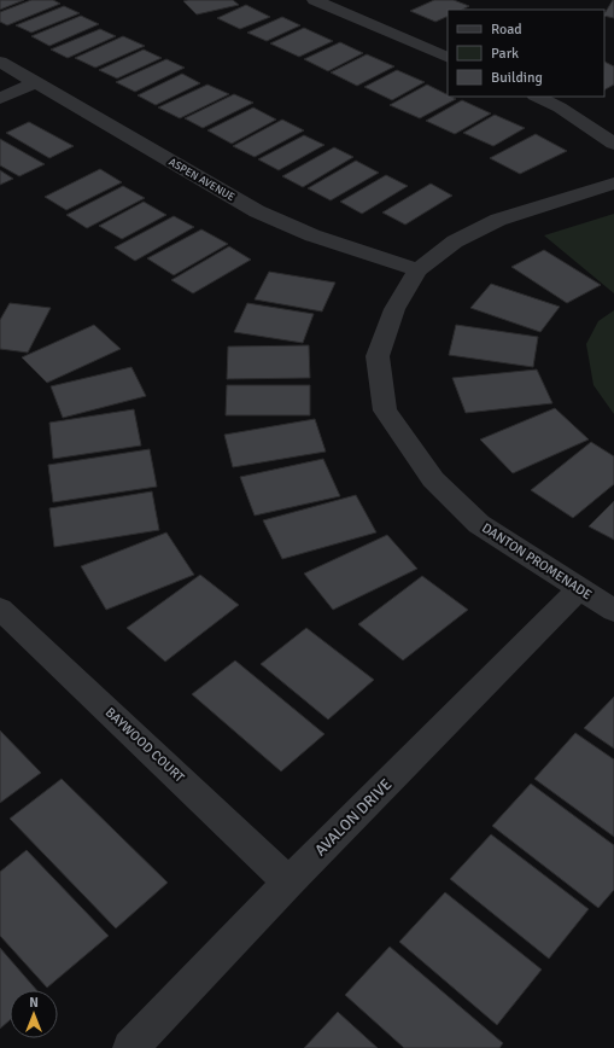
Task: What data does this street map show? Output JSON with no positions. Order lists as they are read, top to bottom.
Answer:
{
  "streets": {
    "street": [
      "ASPEN AVENUE",
      "DANTON PROMENADE",
      "BAYWOOD COURT",
      "AVALON DRIVE"
    ]
  },
  "crossings": [
    ["ASPEN AVENUE", "DANTON PROMENADE"],
    ["DANTON PROMENADE", "AVALON DRIVE"],
    ["BAYWOOD COURT", "AVALON DRIVE"]
  ],
  "legend": ["Road", "Park", "Building"],
  "north": "top"
}
